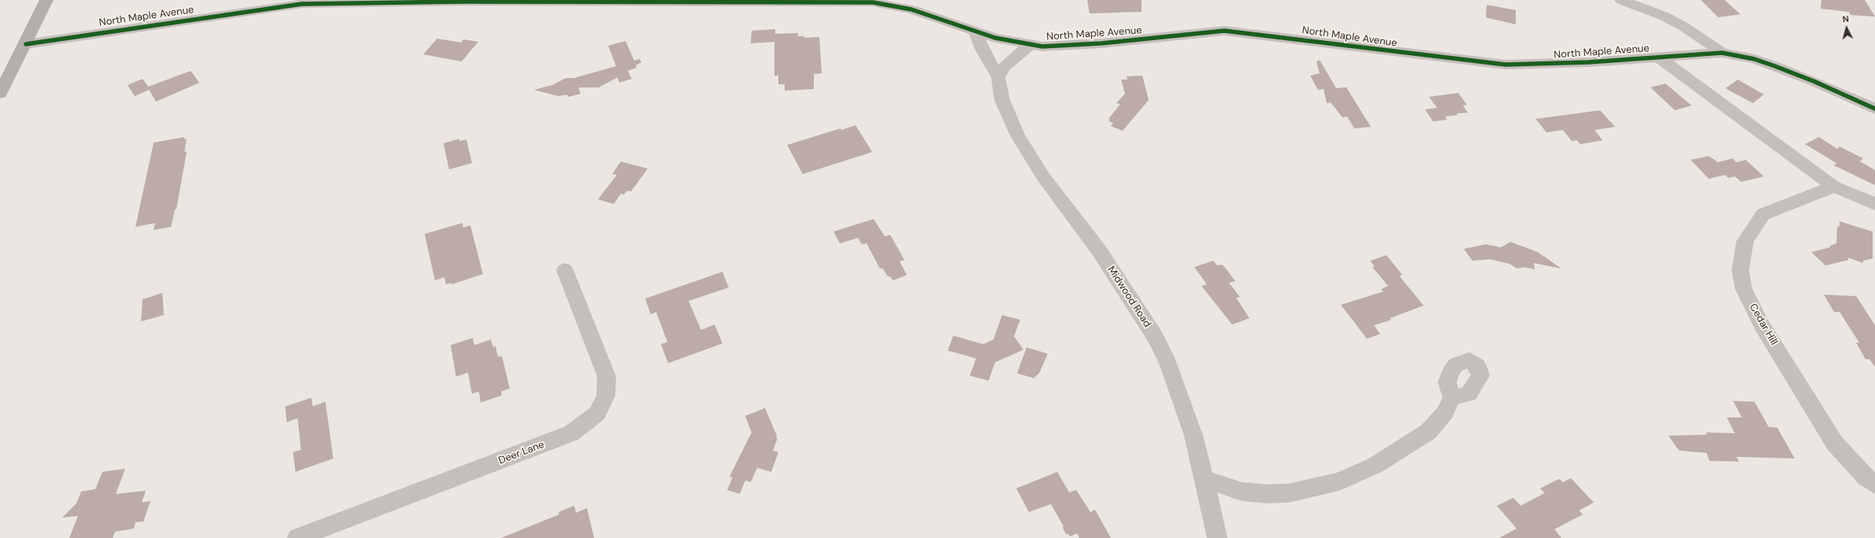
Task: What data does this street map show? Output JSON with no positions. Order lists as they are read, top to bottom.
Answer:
{
  "streets": {
    "street": [
      "North Maple Avenue",
      "Midwood Road",
      "Cedar Hill",
      "Deer Lane"
    ]
  },
  "crossings": [
    ["North Maple Avenue", "Midwood Road"]
  ],
  "north": "top"
}
